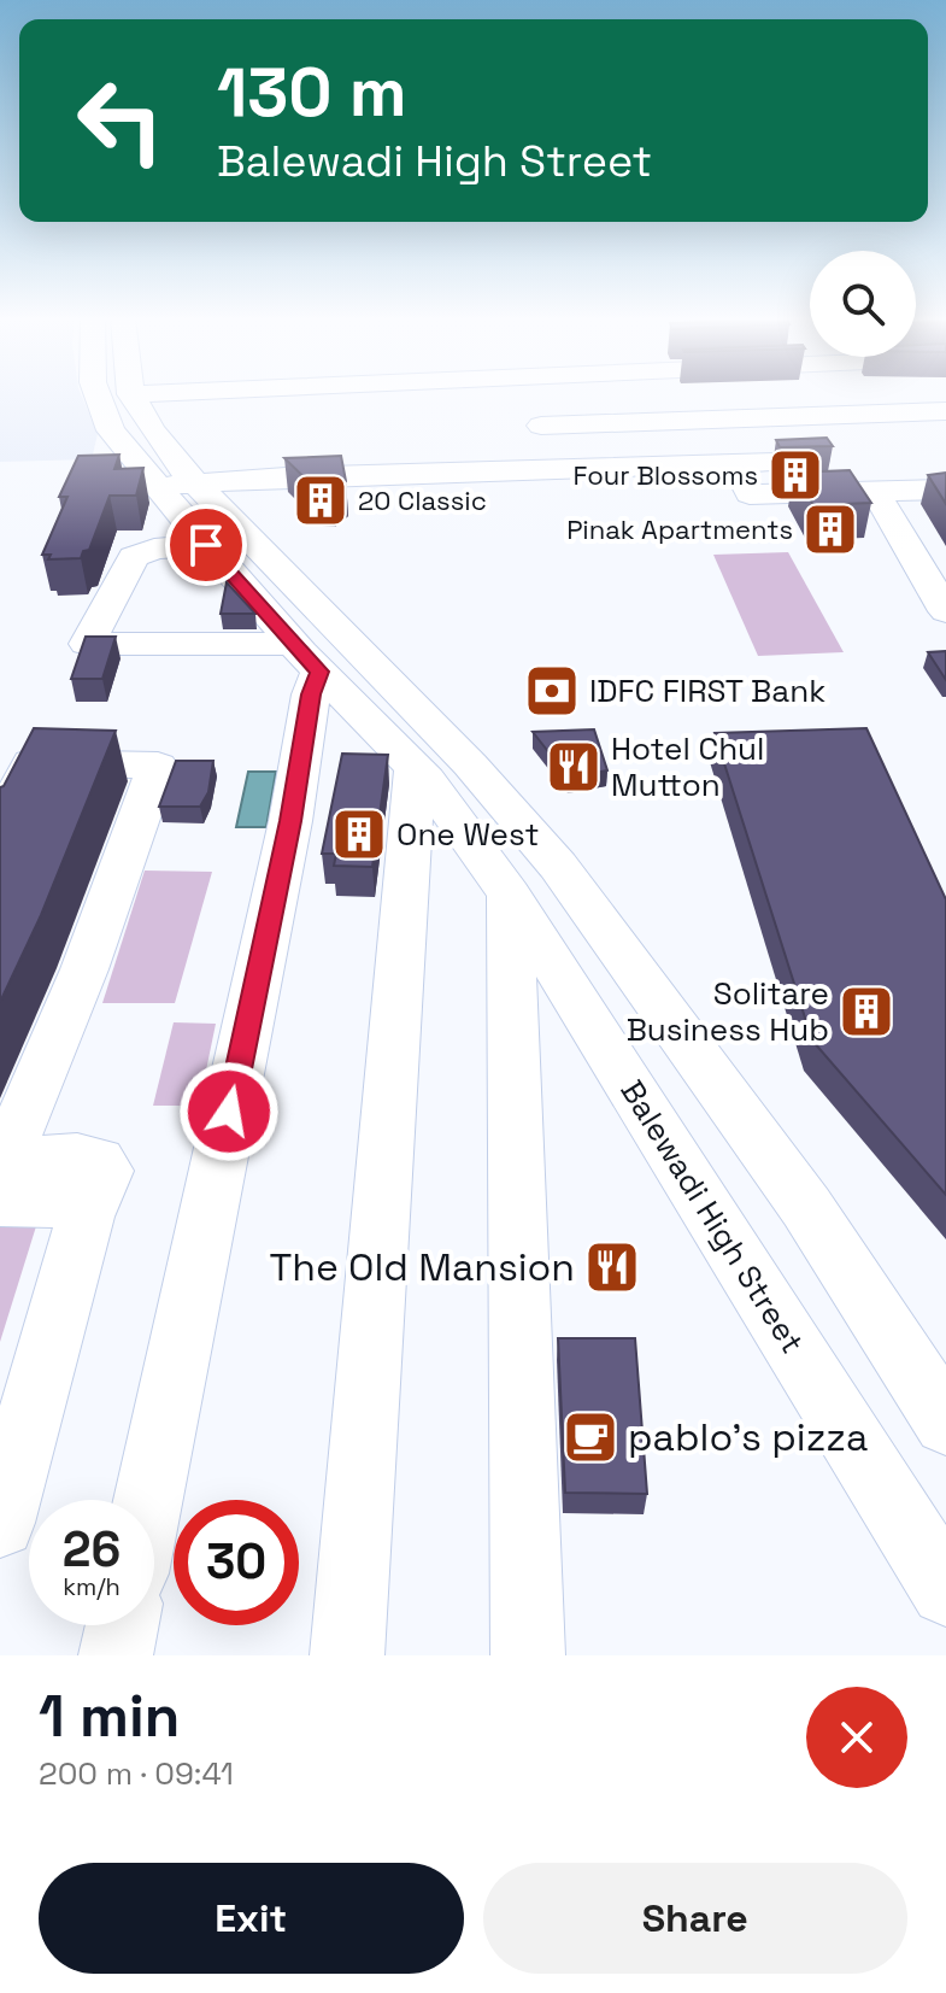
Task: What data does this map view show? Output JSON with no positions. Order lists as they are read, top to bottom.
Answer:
{
  "streets": {
    "street": ["Balewadi High Street"]
  },
  "places": {
    "building": [
      "Four Blossoms",
      "20 Classic",
      "Pinak Apartments",
      "One West",
      "Solitare Business Hub"
    ],
    "bank": ["IDFC FIRST Bank"],
    "restaurant": ["Hotel Chul Mutton", "The Old Mansion"],
    "cafe": ["pablo's pizza"]
  },
  "page": {
    "turn": ["130 m", "Balewadi High Street"],
    "speed": "26 km/h",
    "limit": "30",
    "heading": ["1 min", "200 m · 09:41"],
    "buttons": ["Exit", "Share"]
  }
}
